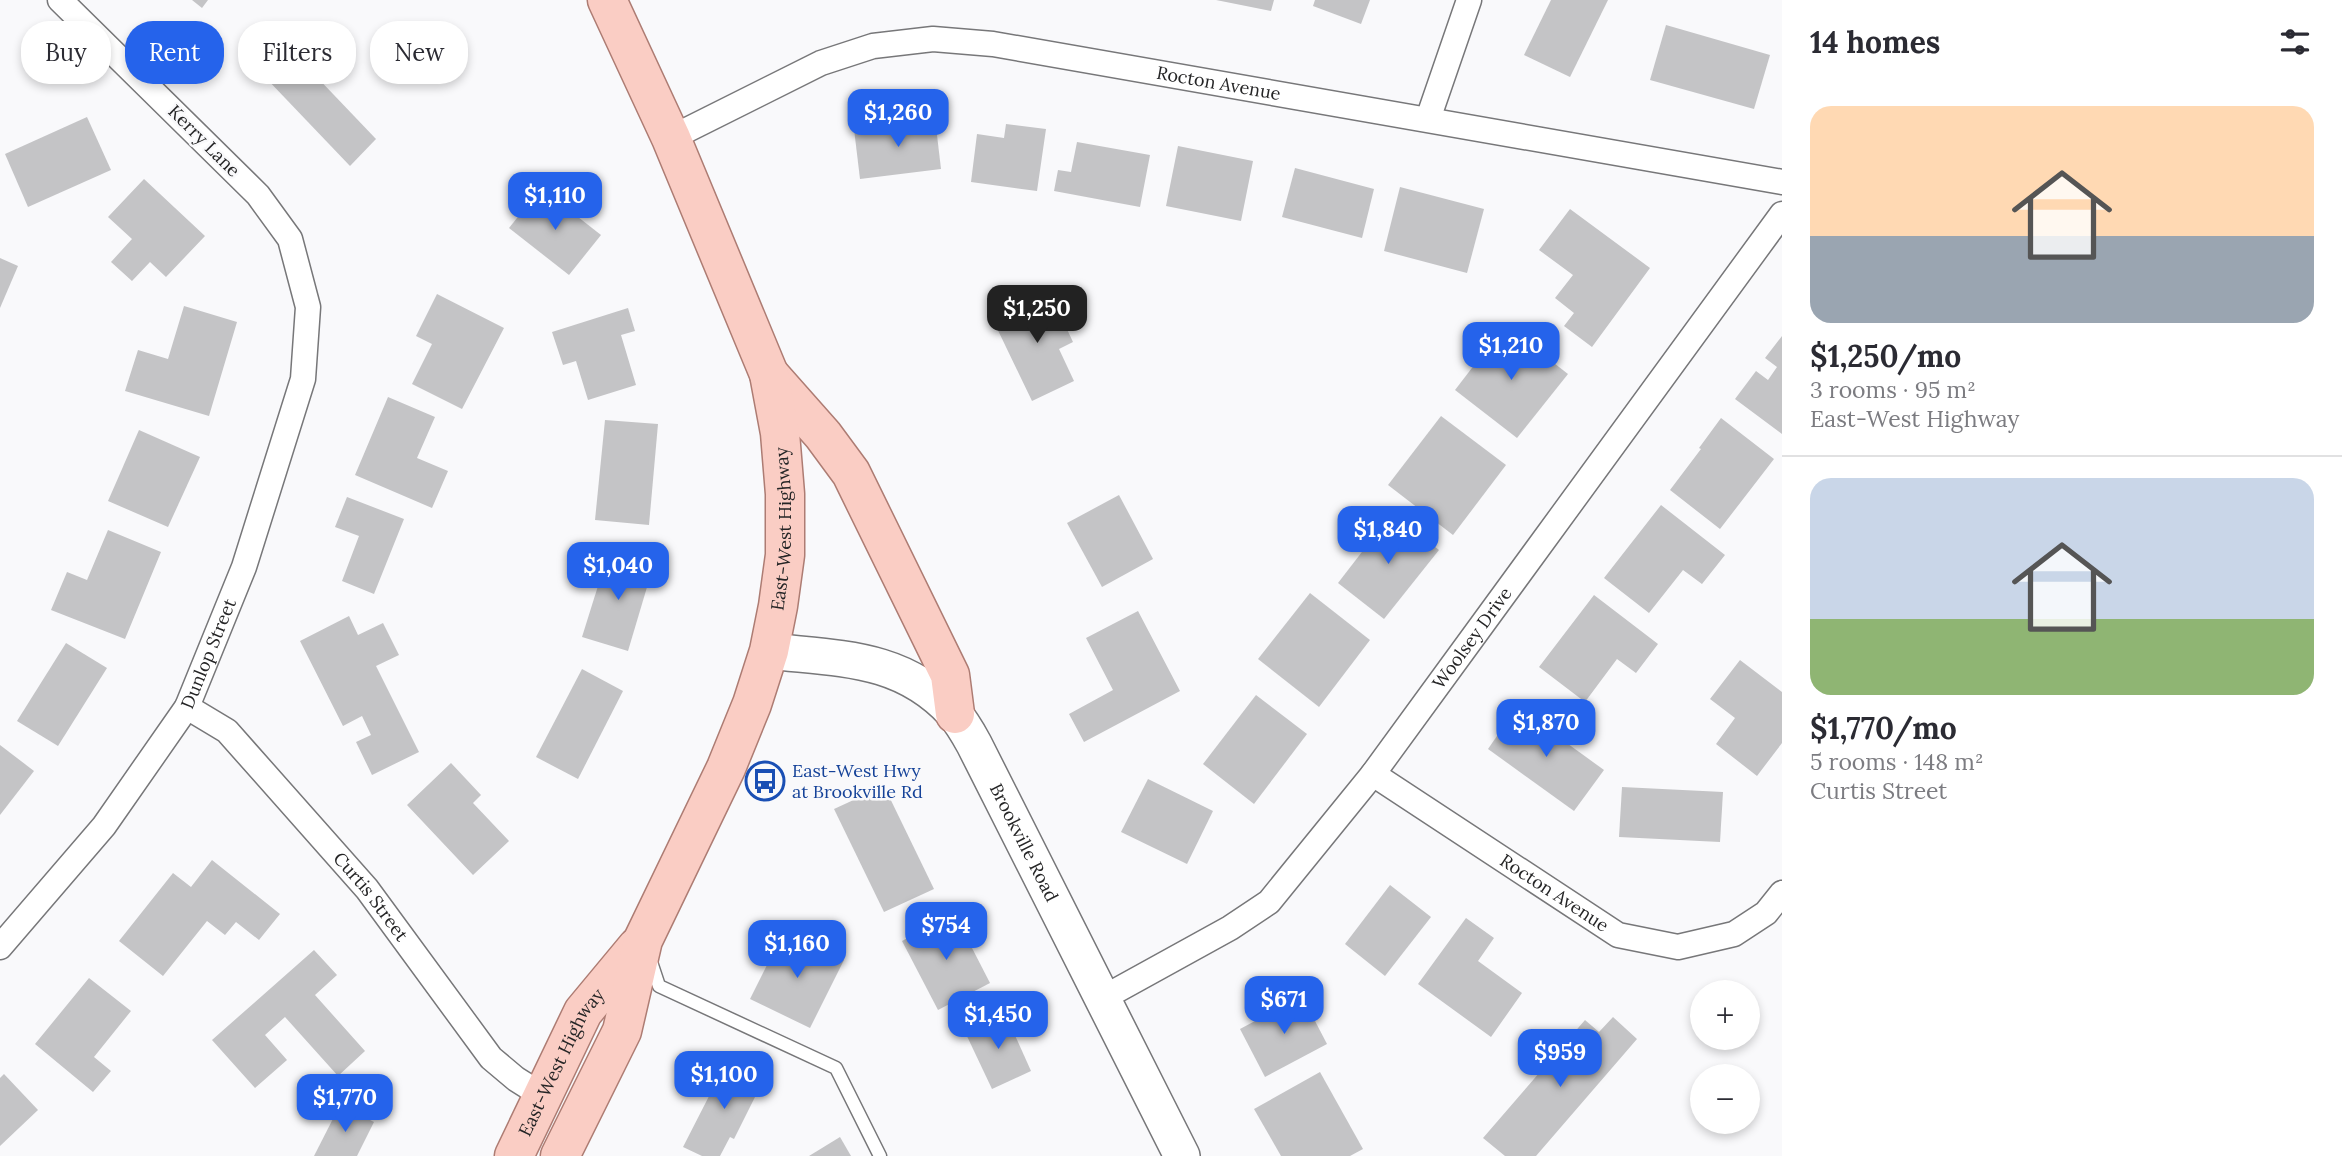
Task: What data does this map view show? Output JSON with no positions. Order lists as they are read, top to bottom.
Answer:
{
  "streets": {
    "main road": ["East-West Highway", "Brookville Road"],
    "street": [
      "Rocton Avenue",
      "Kerry Lane",
      "Woolsey Drive",
      "Dunlop Street",
      "Curtis Street"
    ]
  },
  "crossings": [
    ["Rocton Avenue", "East-West Highway"],
    ["Rocton Avenue", "Woolsey Drive"],
    ["Kerry Lane", "Dunlop Street"],
    ["East-West Highway", "Brookville Road"],
    ["East-West Highway", "Curtis Street"],
    ["Woolsey Drive", "Brookville Road"],
    ["Dunlop Street", "Curtis Street"]
  ],
  "places": {
    "bus stop": ["East-West Hwy at Brookville Rd"]
  },
  "page": {
    "heading": "14 homes",
    "chip": [
      "Buy",
      "Rent",
      "Filters",
      "New"
    ],
    "list": [
      {
        "name": "$1,250/mo",
        "note": "3 rooms · 95 m² · East-West Highway"
      },
      {
        "name": "$1,770/mo",
        "note": "5 rooms · 148 m² · Curtis Street"
      }
    ],
    "price": [
      "$1,260",
      "$1,110",
      "$1,250",
      "$1,210",
      "$1,840",
      "$1,040",
      "$1,870",
      "$754",
      "$1,160",
      "$671",
      "$1,450",
      "$959",
      "$1,100",
      "$1,770"
    ],
    "map_buttons": ["+", "−"]
  }
}
